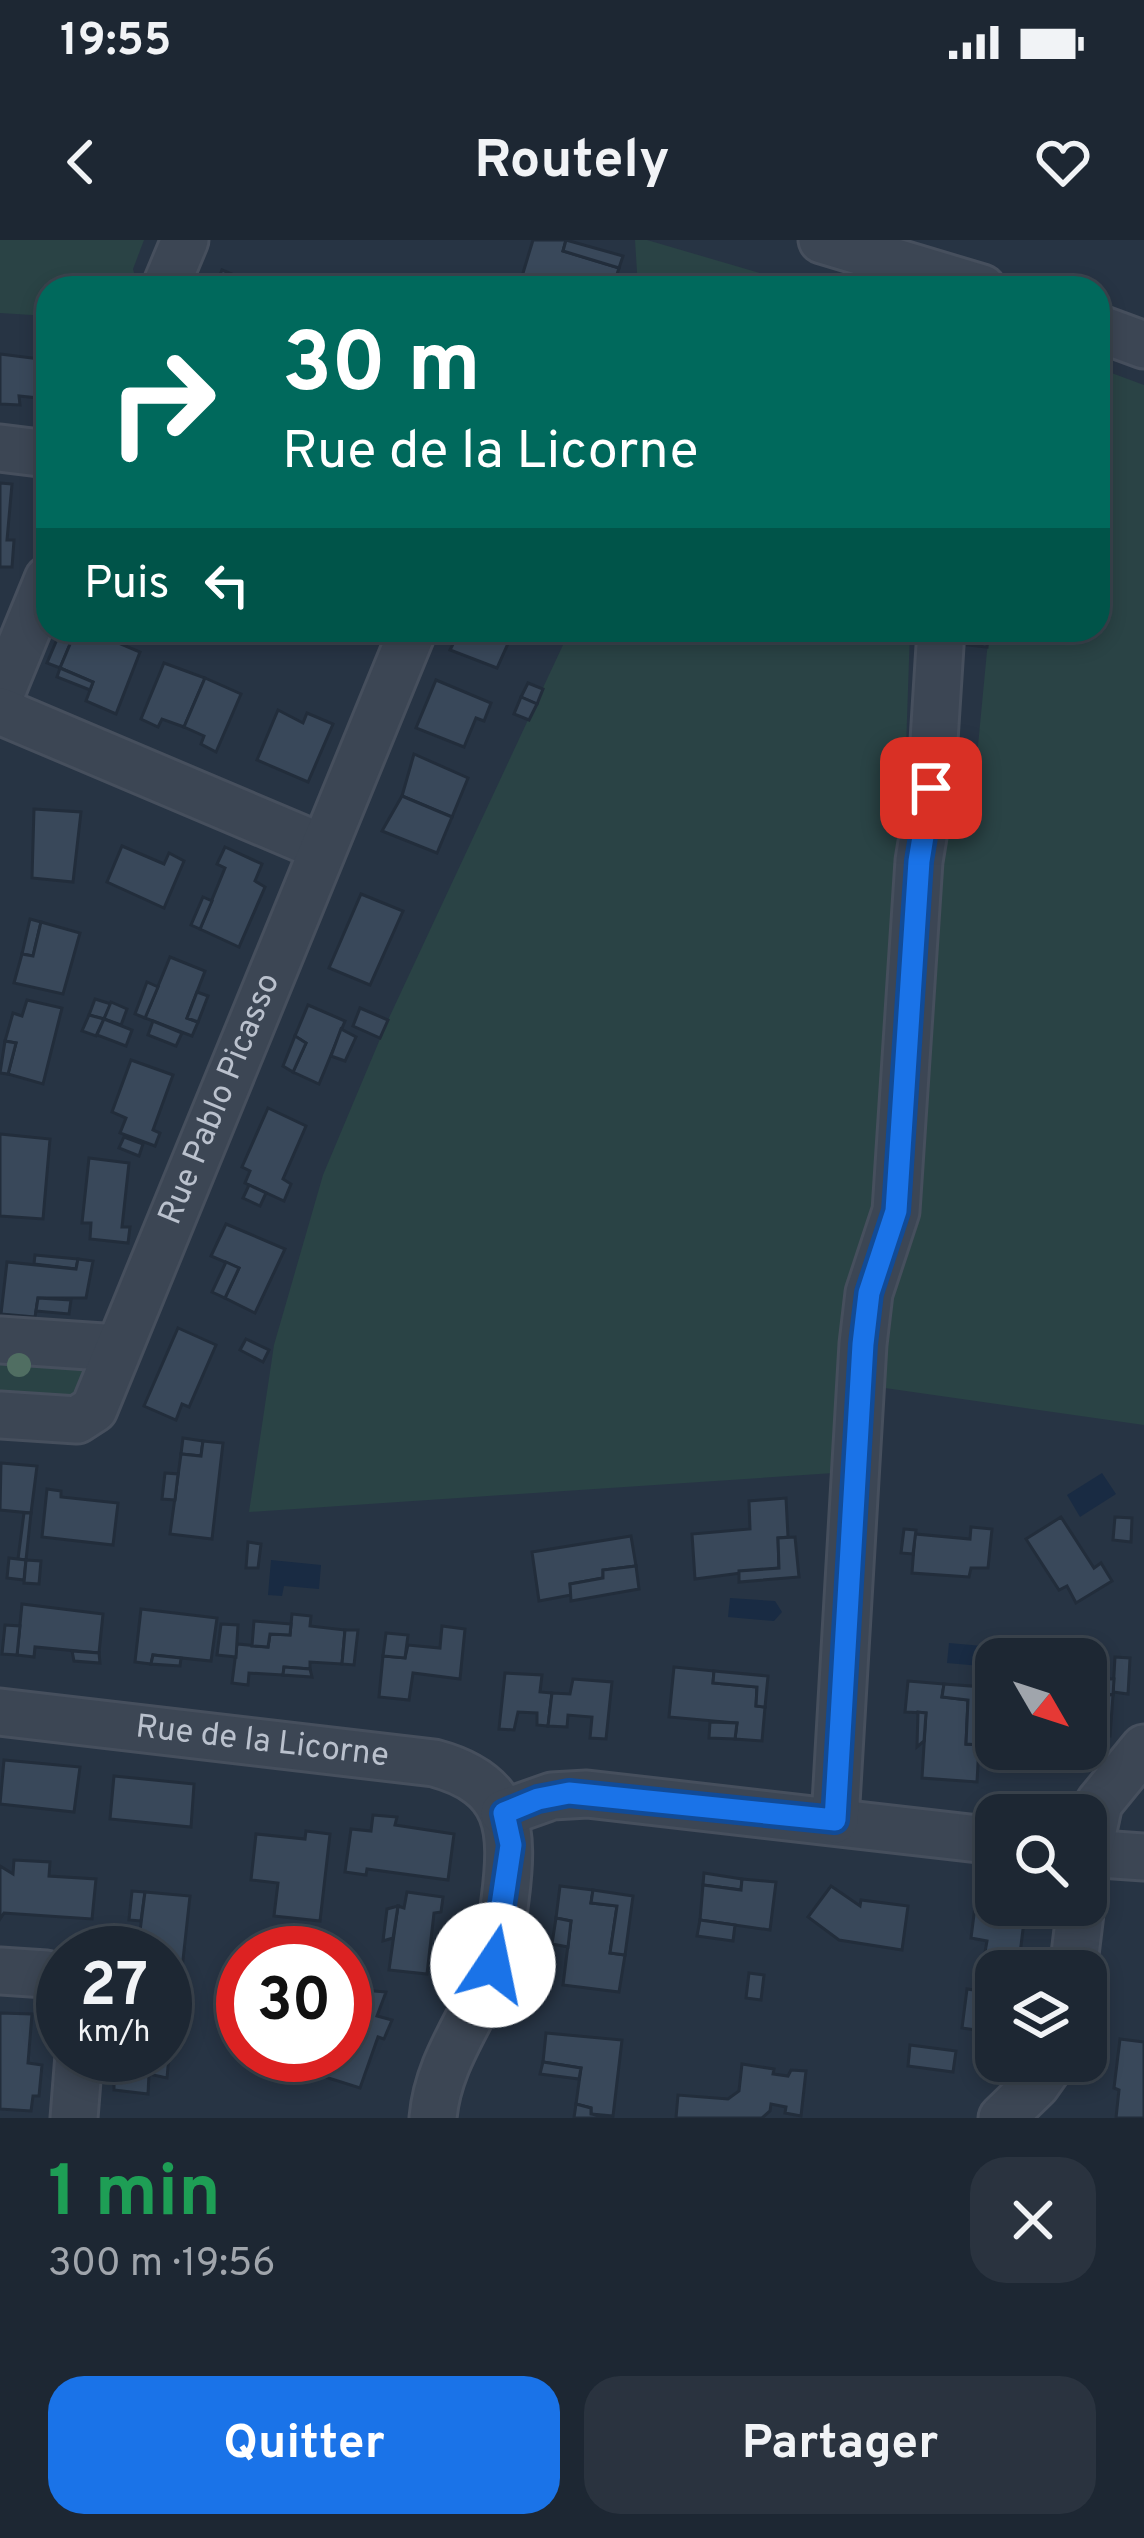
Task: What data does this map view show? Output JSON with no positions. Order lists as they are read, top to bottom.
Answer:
{
  "streets": {
    "street": ["Rue Pablo Picasso", "Rue de la Licorne"]
  },
  "north": "bottom right",
  "page": {
    "status": "19:55",
    "header": "Routely",
    "turn": ["30 m", "Rue de la Licorne"],
    "then": "Puis",
    "speed": "27 km/h",
    "limit": "30",
    "heading": ["1 min", "300 m · 19:56"],
    "buttons": ["Quitter", "Partager"]
  }
}
